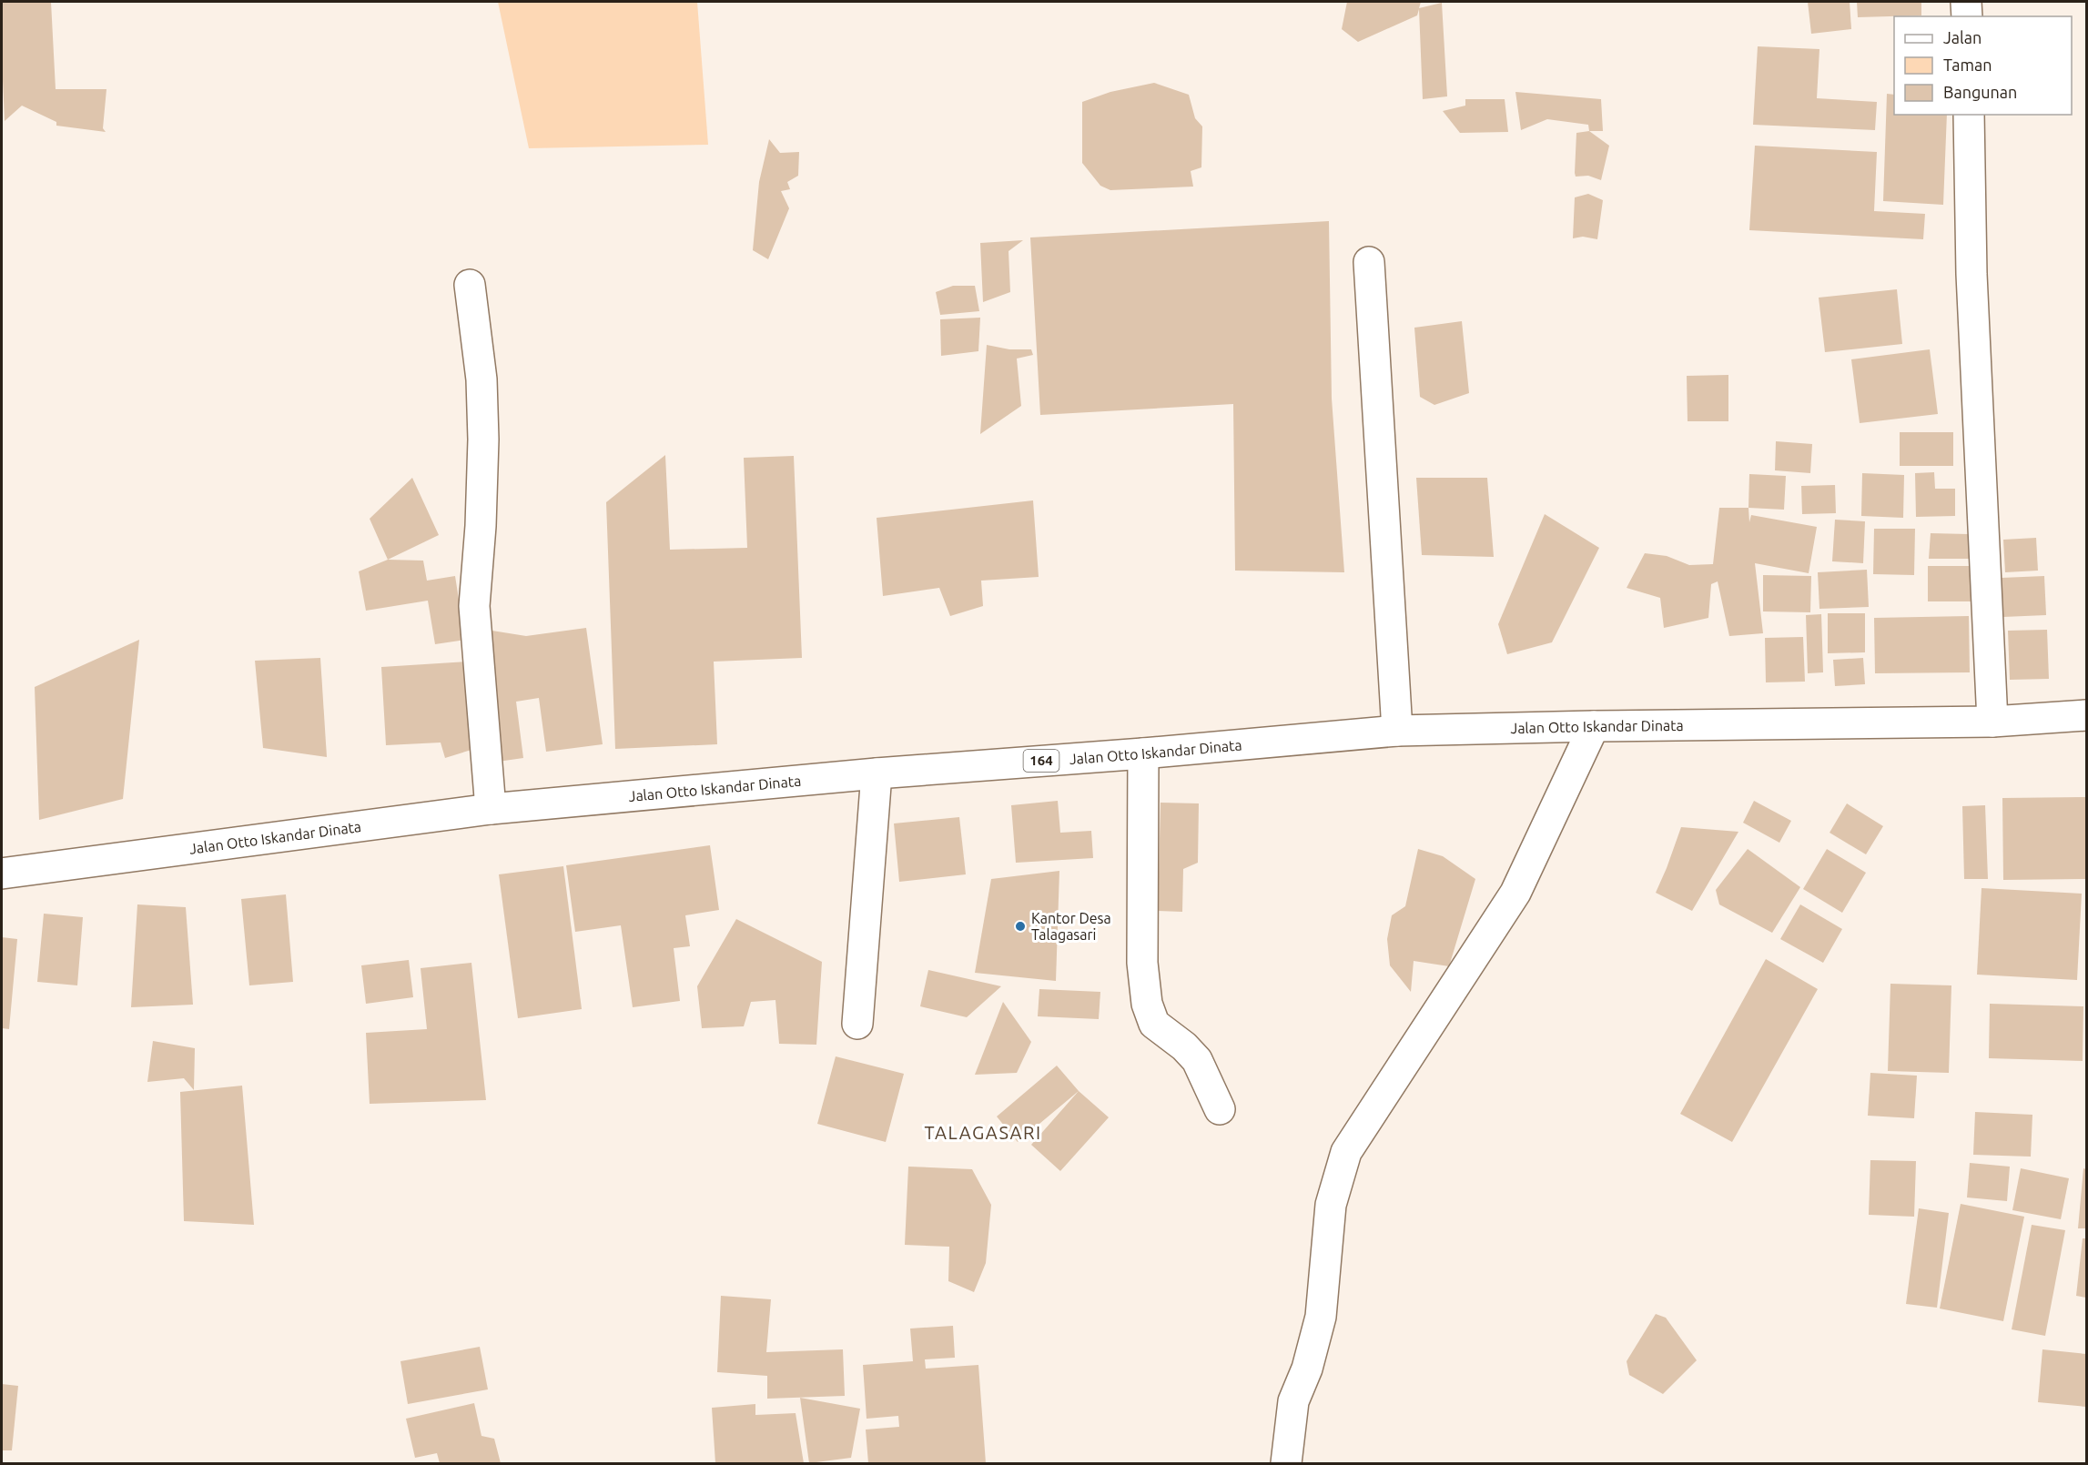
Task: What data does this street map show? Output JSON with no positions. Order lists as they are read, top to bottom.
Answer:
{
  "streets": {
    "street": ["Jalan Otto Iskandar Dinata", "164"]
  },
  "districts": ["TALAGASARI"],
  "places": ["Kantor Desa Talagasari"],
  "legend": ["Jalan", "Taman", "Bangunan"]
}
